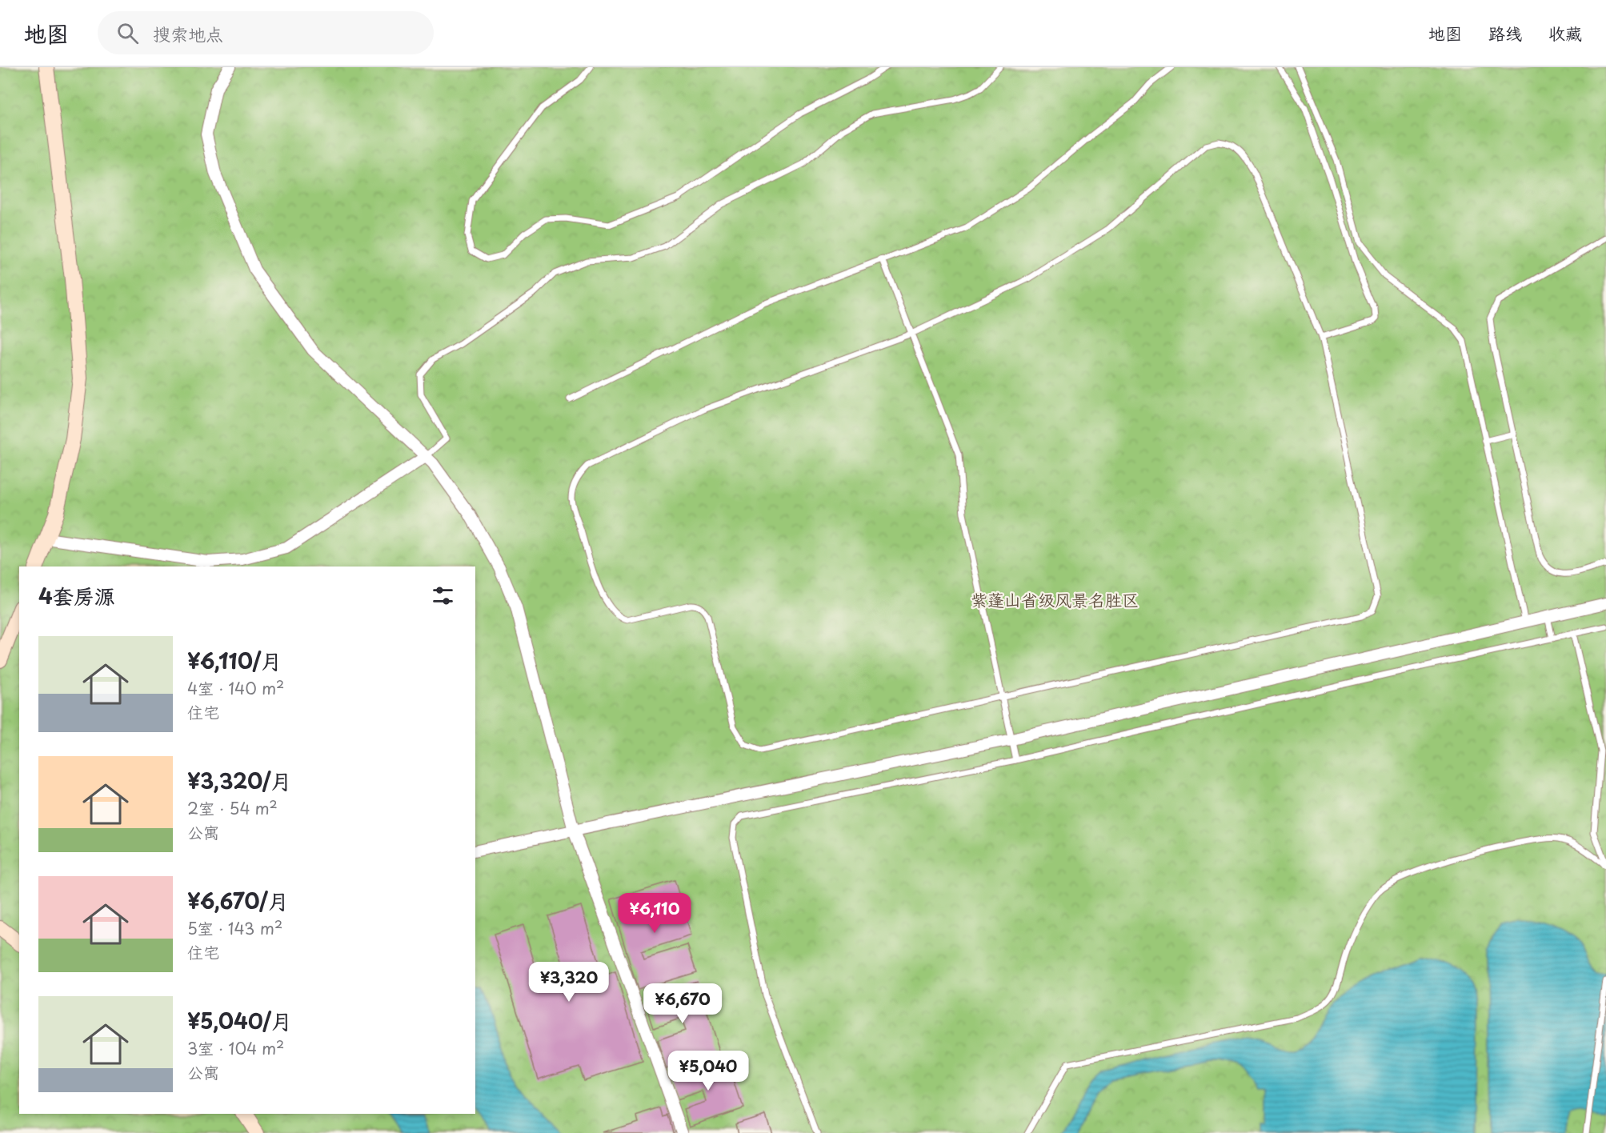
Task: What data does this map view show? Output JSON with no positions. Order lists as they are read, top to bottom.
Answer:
{
  "parks": ["紫蓬山省级风景名胜区"],
  "page": {
    "header": "地图",
    "search": "搜索地点",
    "nav": ["地图", "路线", "收藏"],
    "heading": "4套房源",
    "list": [
      {
        "name": "¥6,110/月",
        "note": "4室 · 140 m² · 住宅"
      },
      {
        "name": "¥3,320/月",
        "note": "2室 · 54 m² · 公寓"
      },
      {
        "name": "¥6,670/月",
        "note": "5室 · 143 m² · 住宅"
      },
      {
        "name": "¥5,040/月",
        "note": "3室 · 104 m² · 公寓"
      }
    ],
    "price": [
      "¥6,110",
      "¥3,320",
      "¥6,670",
      "¥5,040"
    ]
  }
}
